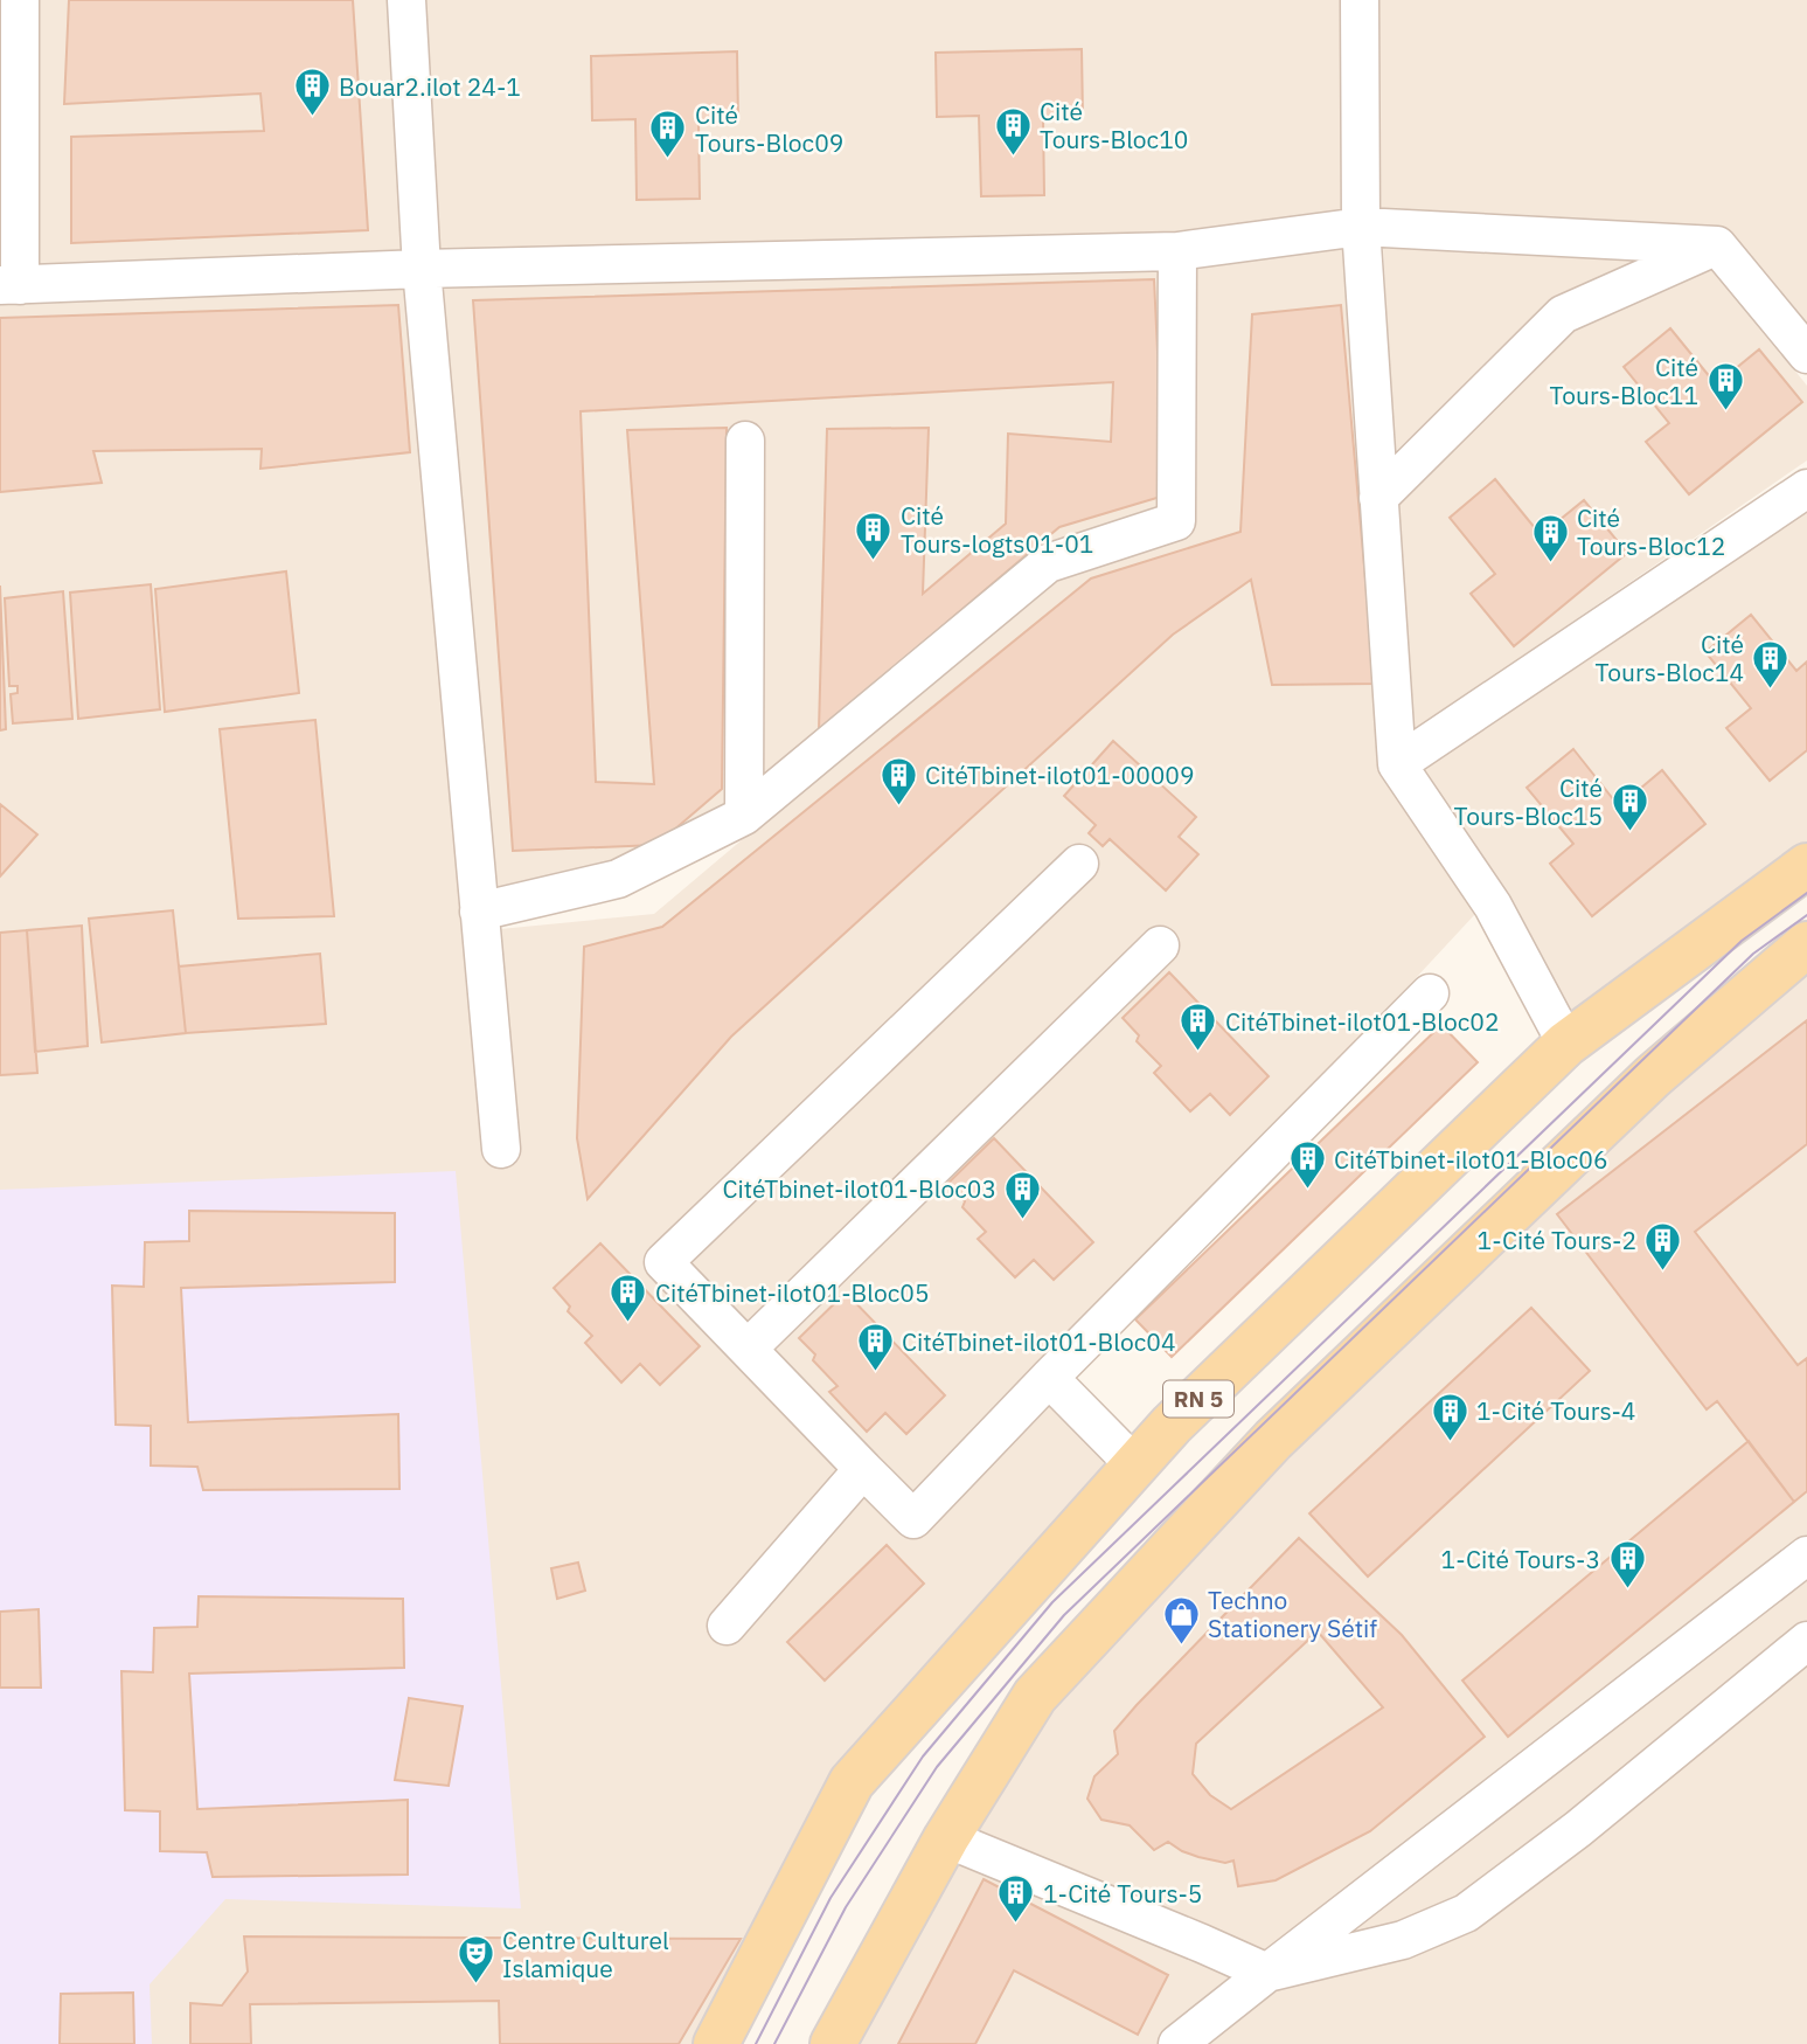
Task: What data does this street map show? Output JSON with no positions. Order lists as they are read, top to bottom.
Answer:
{
  "streets": {
    "main road": ["RN 5"]
  },
  "places": {
    "building": [
      "Bouar2.ilot 24-1",
      "Cité Tours-Bloc10",
      "Cité Tours-Bloc09",
      "Cité Tours-Bloc11",
      "Cité Tours-logts01-01",
      "Cité Tours-Bloc12",
      "Cité Tours-Bloc14",
      "CitéTbinet-ilot01-00009",
      "Cité Tours-Bloc15",
      "CitéTbinet-ilot01-Bloc02",
      "CitéTbinet-ilot01-Bloc06",
      "CitéTbinet-ilot01-Bloc03",
      "1-Cité Tours-2",
      "CitéTbinet-ilot01-Bloc05",
      "CitéTbinet-ilot01-Bloc04",
      "1-Cité Tours-4",
      "1-Cité Tours-3",
      "1-Cité Tours-5"
    ],
    "shop": ["Techno Stationery Sétif"],
    "theatre": ["Centre Culturel Islamique"]
  }
}
